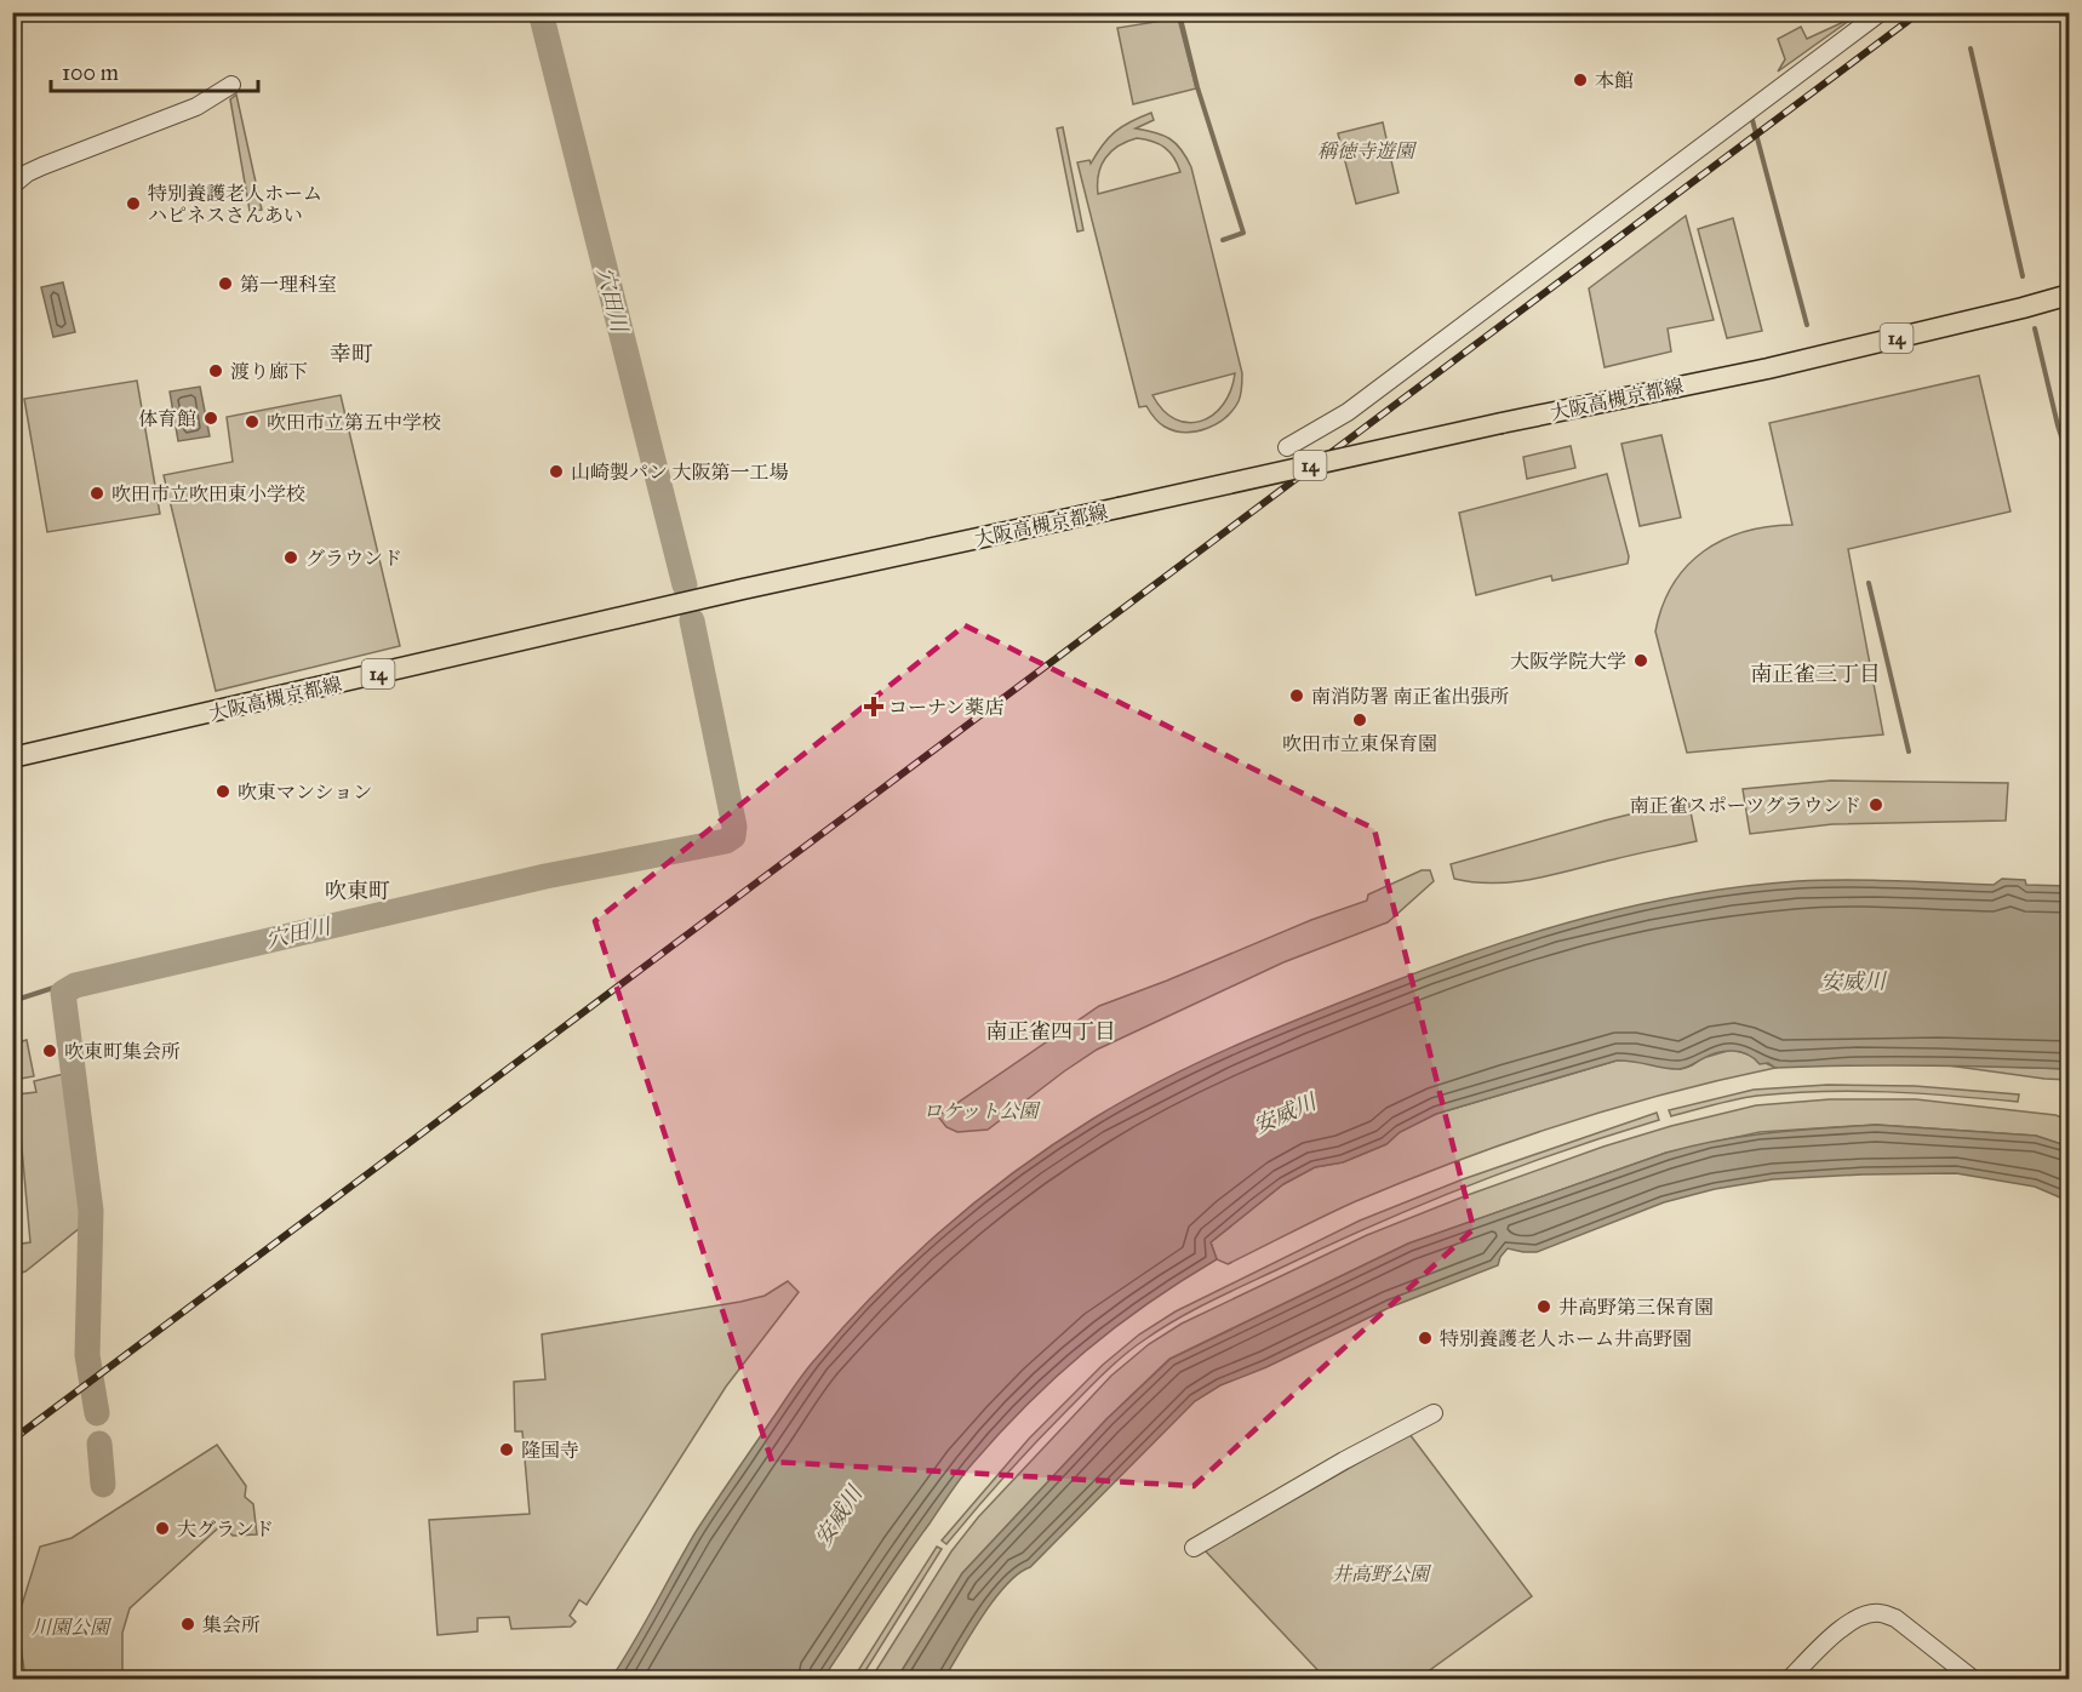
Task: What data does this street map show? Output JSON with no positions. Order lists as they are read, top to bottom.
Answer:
{
  "streets": {
    "main road": ["14", "大阪高槻京都線"]
  },
  "districts": [
    "幸町",
    "南正雀三丁目",
    "吹東町",
    "南正雀四丁目"
  ],
  "water": ["穴田川", "安威川"],
  "parks": [
    "稱徳寺遊園",
    "ロケット公園",
    "井高野公園",
    "川園公園"
  ],
  "places": {
    "other": [
      "本館",
      "特別養護老人ホーム ハピネスさんあい",
      "第一理科室",
      "渡り廊下",
      "体育館",
      "吹田市立第五中学校",
      "山崎製パン 大阪第一工場",
      "吹田市立吹田東小学校",
      "グラウンド",
      "大阪学院大学",
      "南消防署 南正雀出張所",
      "吹田市立東保育園",
      "吹東マンション",
      "南正雀スポーツグラウンド",
      "吹東町集会所",
      "井高野第三保育園",
      "特別養護老人ホーム井高野園",
      "隆国寺",
      "大グランド",
      "集会所"
    ],
    "health": ["コーナン薬店"]
  },
  "scale_bar": "100 m"
}
